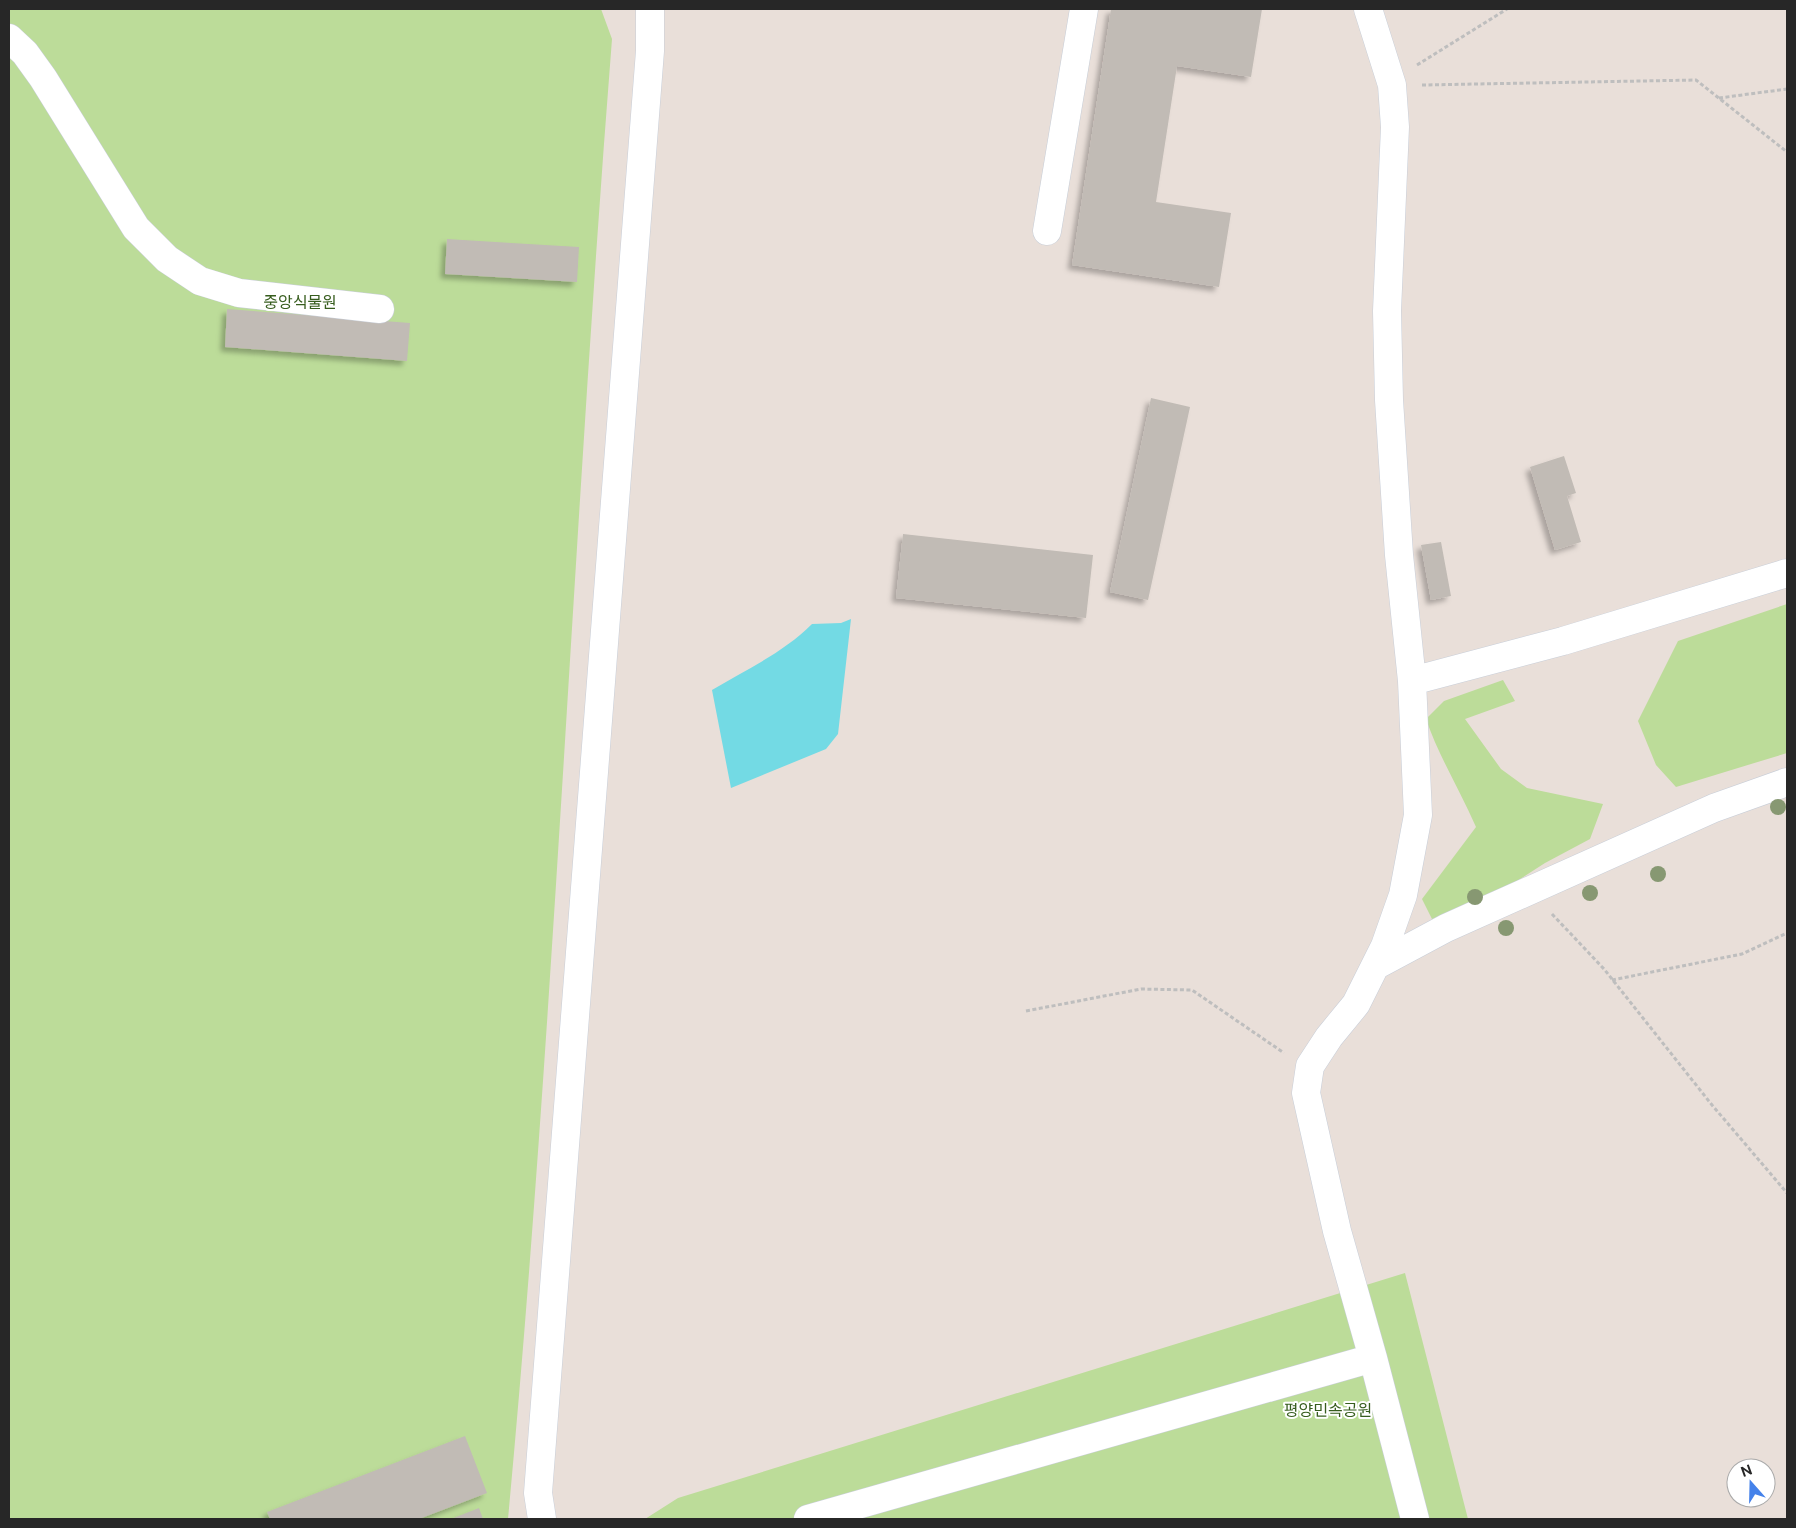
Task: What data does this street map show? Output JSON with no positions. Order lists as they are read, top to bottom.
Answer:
{
  "parks": ["중앙식물원", "평양민속공원"],
  "north": "top"
}
